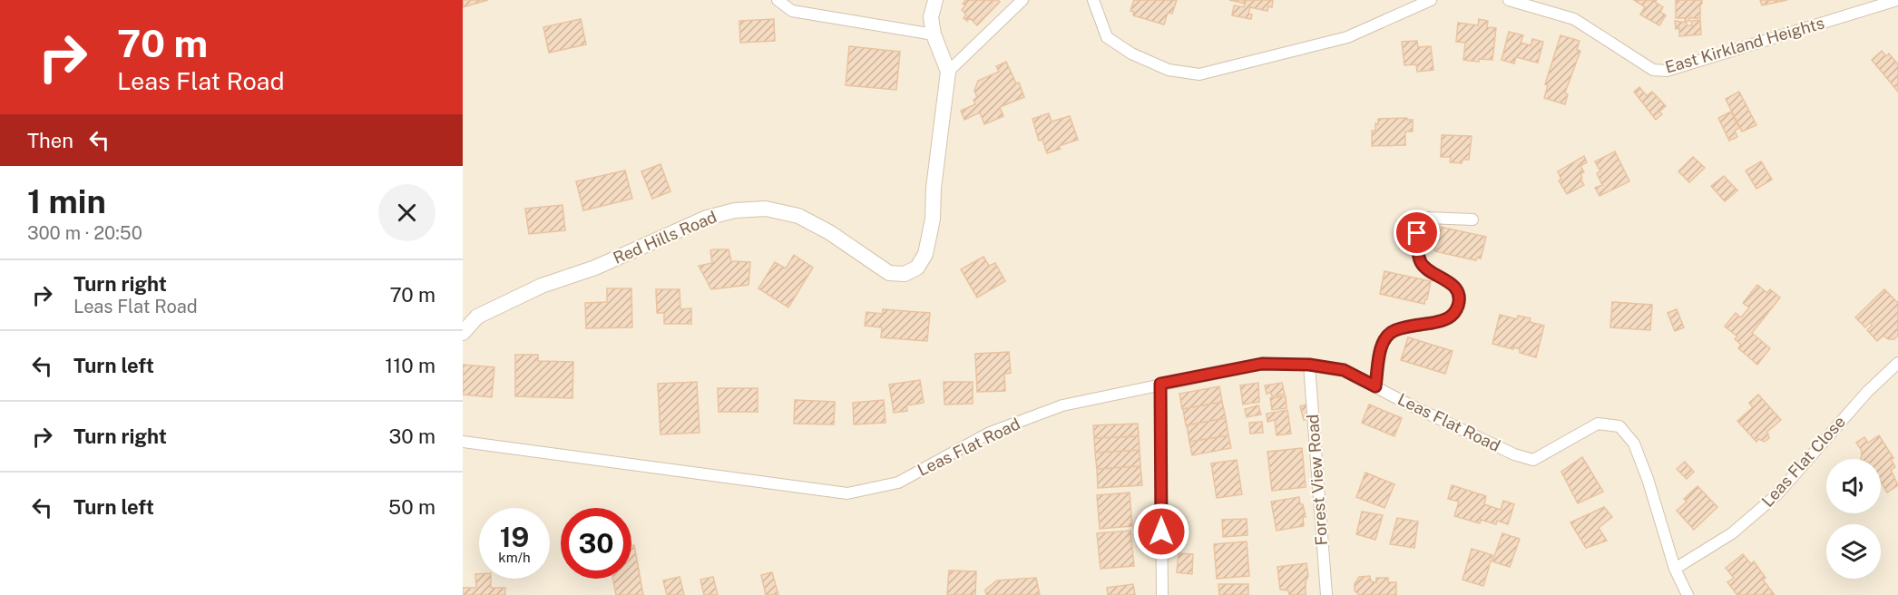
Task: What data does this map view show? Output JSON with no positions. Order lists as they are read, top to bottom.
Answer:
{
  "streets": {
    "main road": ["Red Hills Road"],
    "street": [
      "East Kirkland Heights",
      "Leas Flat Road",
      "Leas Flat Close",
      "Forest View Road"
    ]
  },
  "crossings": [
    ["Leas Flat Road", "Leas Flat Close"],
    ["Leas Flat Road", "Forest View Road"]
  ],
  "page": {
    "turn": ["70 m", "Leas Flat Road"],
    "then": "Then",
    "heading": ["1 min", "300 m · 20:50"],
    "list": [
      {
        "name": "Turn right",
        "note": "Leas Flat Road",
        "value": "70 m"
      },
      {
        "name": "Turn left",
        "value": "110 m"
      },
      {
        "name": "Turn right",
        "value": "30 m"
      },
      {
        "name": "Turn left",
        "value": "50 m"
      }
    ],
    "speed": "19 km/h",
    "limit": "30"
  }
}
